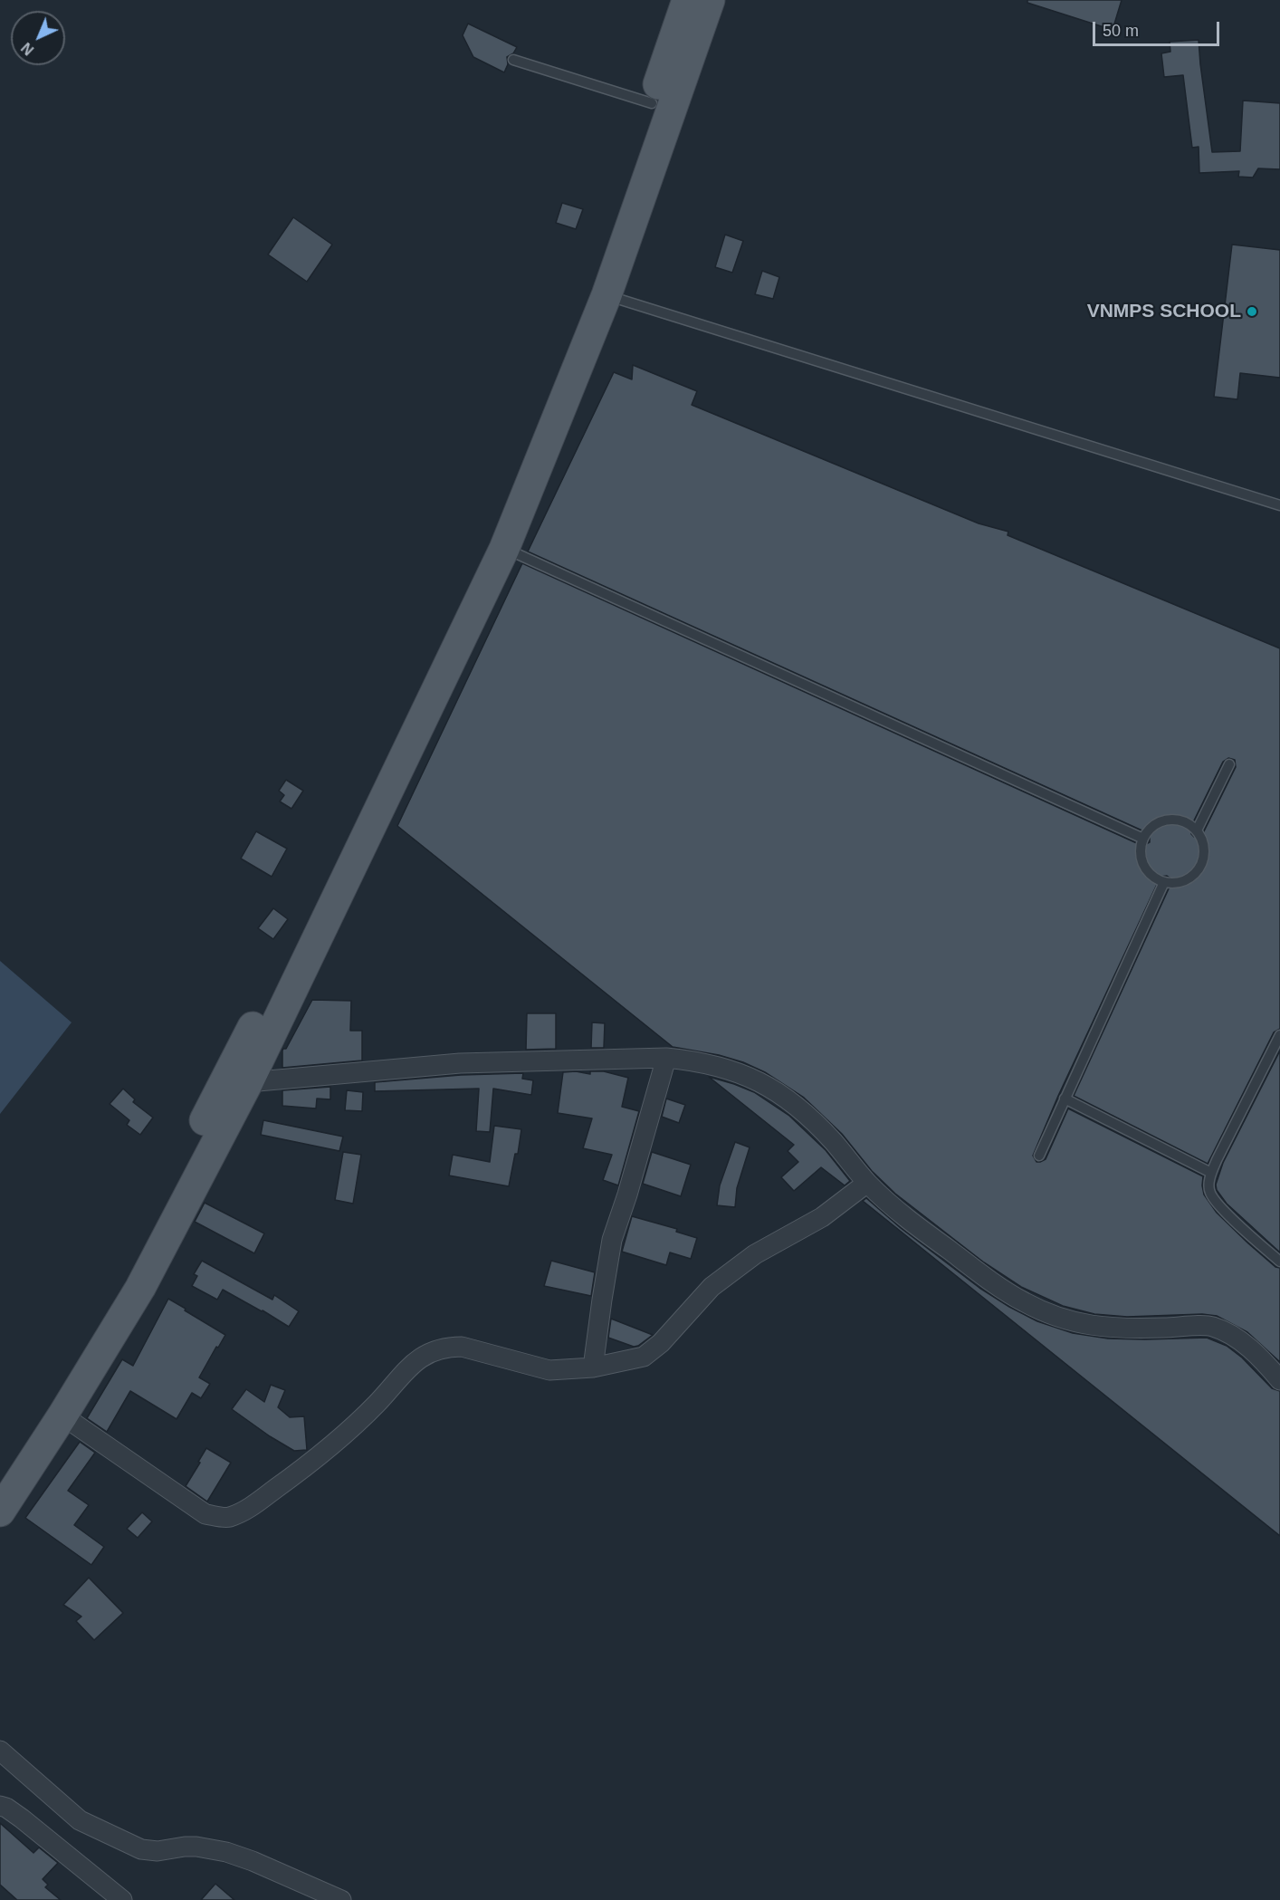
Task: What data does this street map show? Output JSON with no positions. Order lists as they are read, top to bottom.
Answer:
{
  "places": ["VNMPS SCHOOL"],
  "scale_bar": "50 m",
  "north": "bottom left"
}
